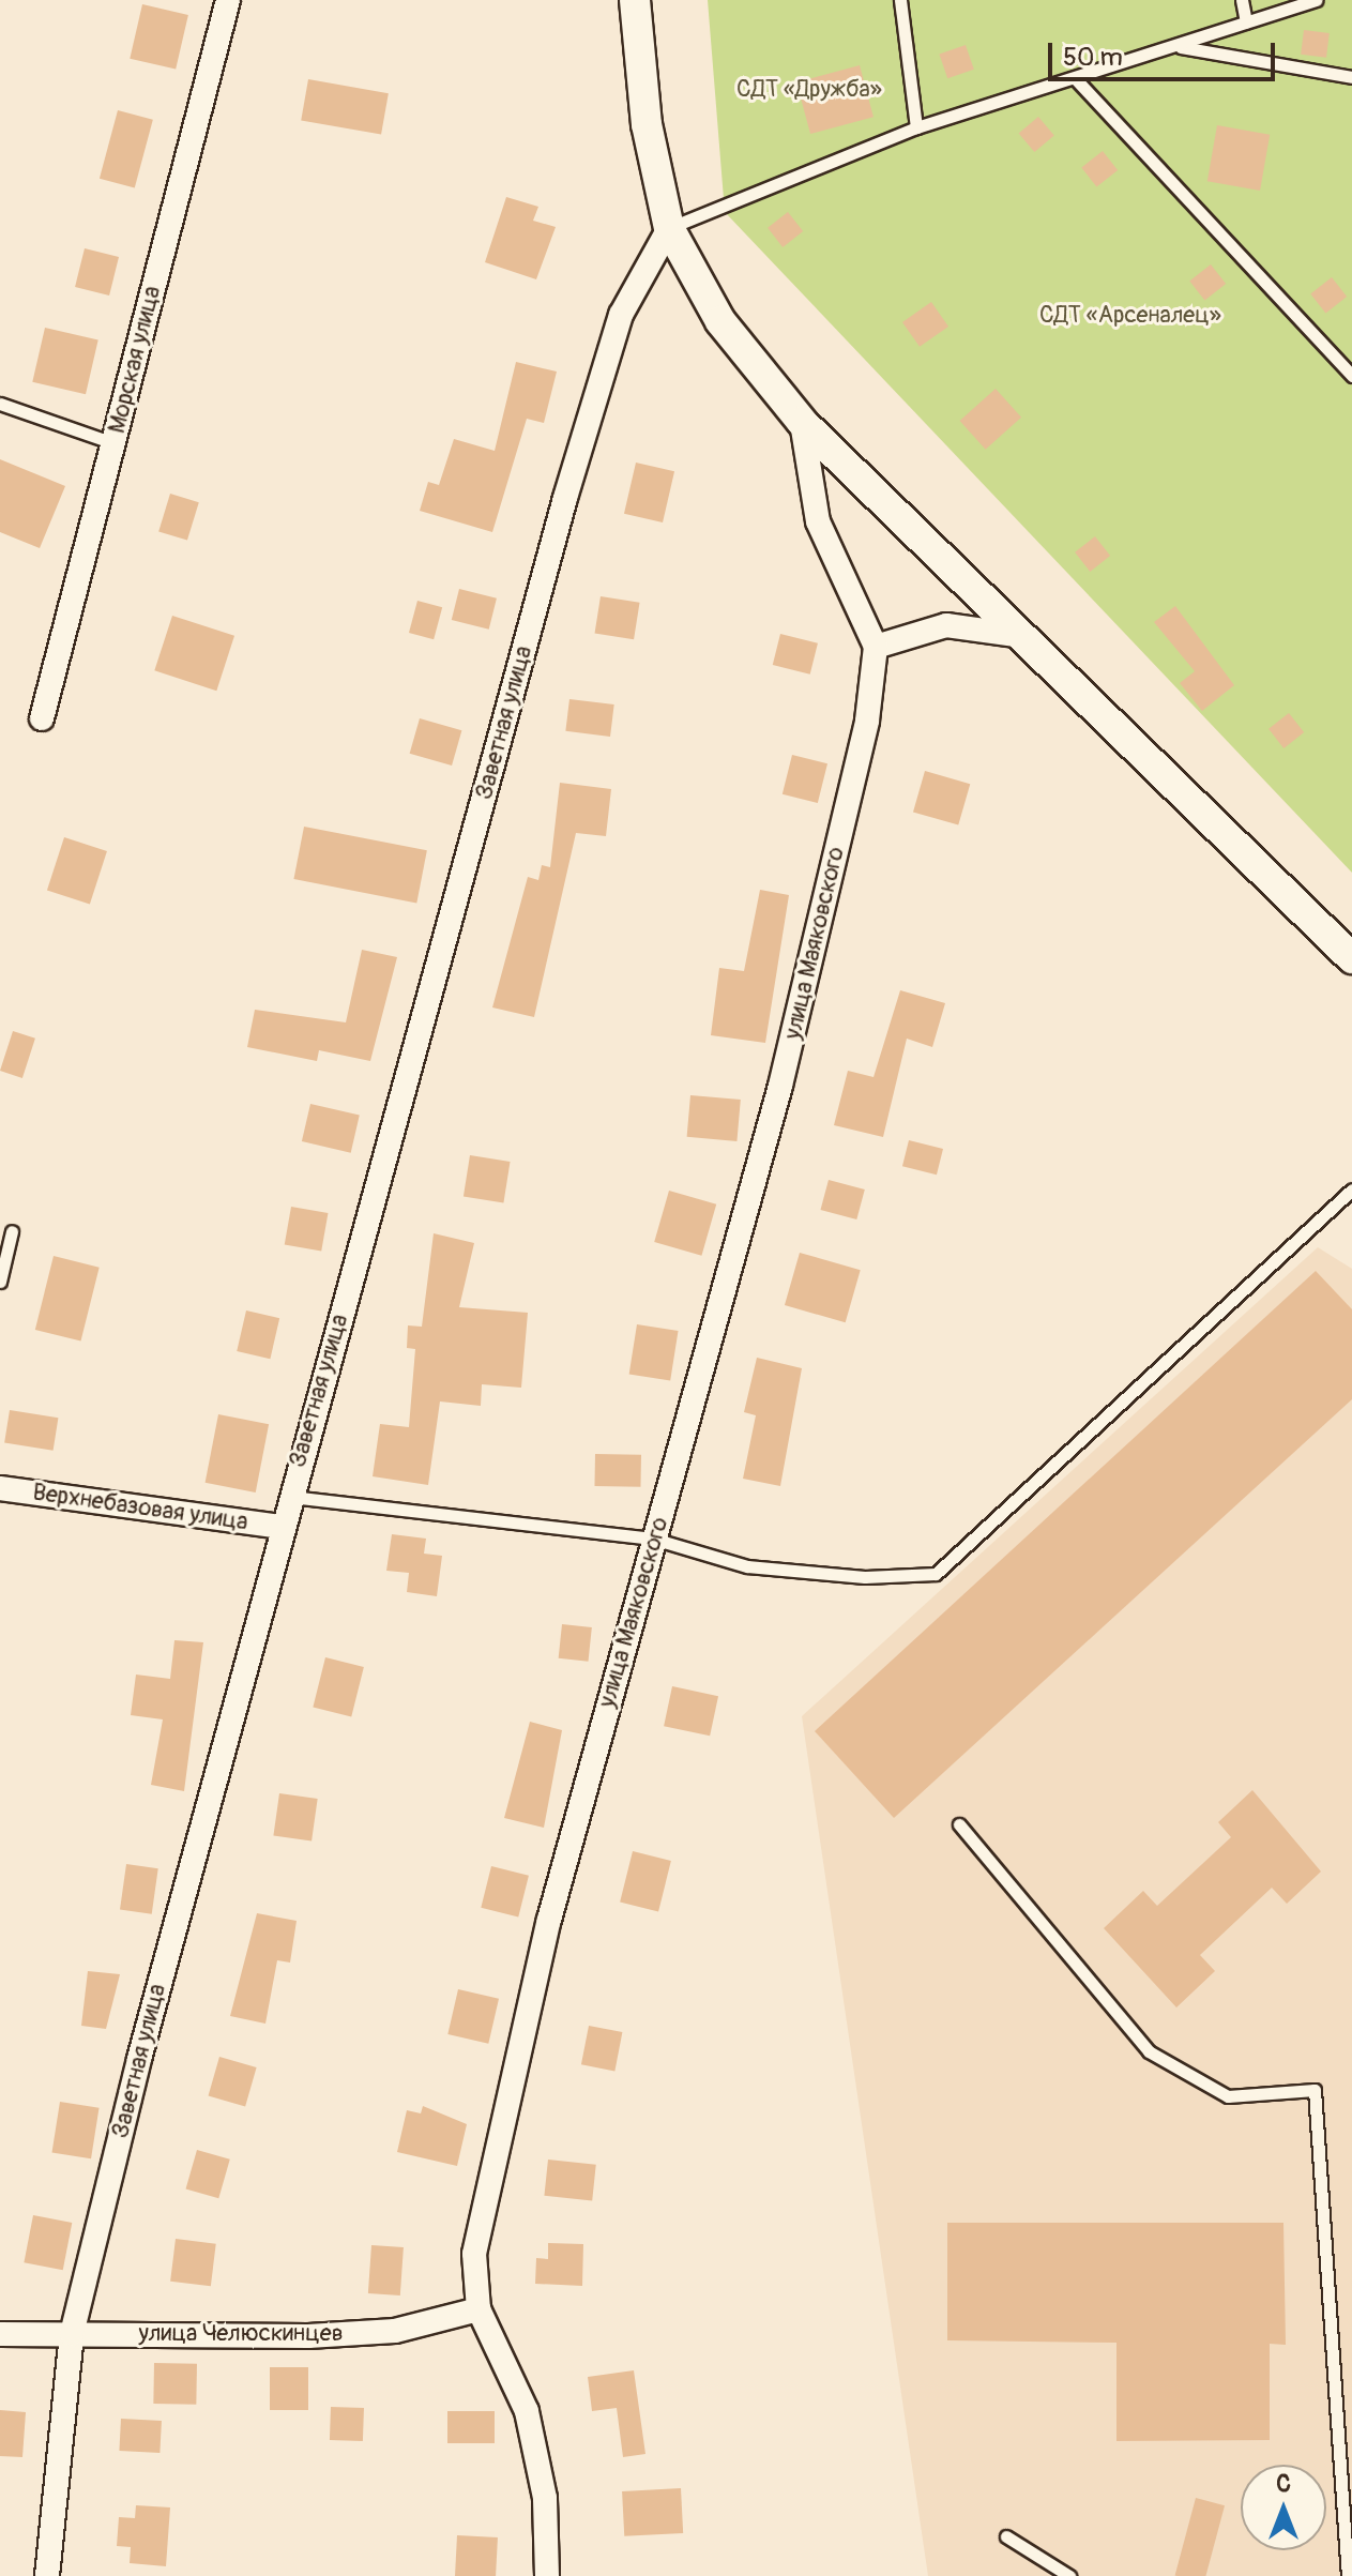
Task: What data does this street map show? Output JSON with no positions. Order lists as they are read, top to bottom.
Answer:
{
  "streets": {
    "street": [
      "Морская улица",
      "Заветная улица",
      "улица Маяковского",
      "Верхнебазовая улица",
      "улица Челюскинцев"
    ]
  },
  "crossings": [
    ["Заветная улица", "Верхнебазовая улица"],
    ["Заветная улица", "улица Челюскинцев"],
    ["улица Маяковского", "улица Челюскинцев"]
  ],
  "parks": ["СДТ «Дружба»", "СДТ «Арсеналец»"],
  "scale_bar": "50 m",
  "north": "top"
}
